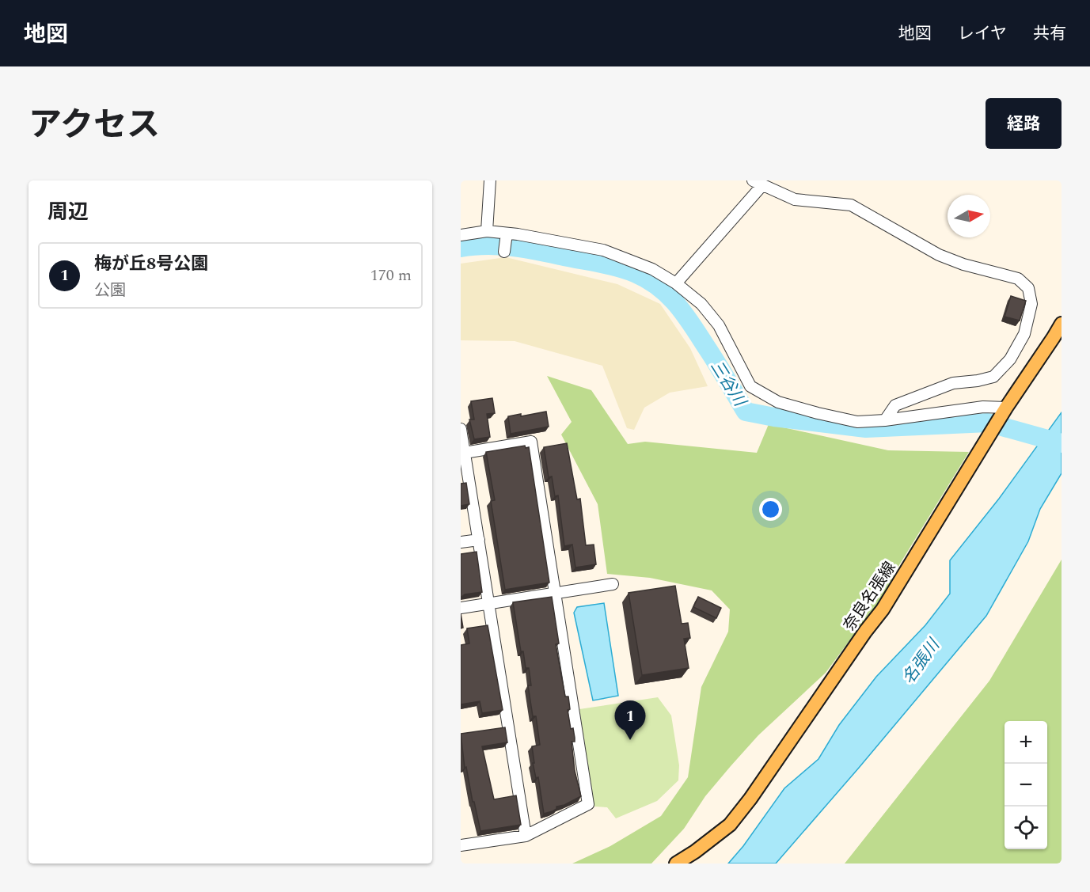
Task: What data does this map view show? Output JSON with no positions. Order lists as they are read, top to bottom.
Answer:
{
  "streets": {
    "main road": ["奈良名張線"]
  },
  "water": ["三谷川", "名張川"],
  "north": "right",
  "page": {
    "header": "地図",
    "nav": ["地図", "レイヤ", "共有"],
    "title": "アクセス",
    "buttons": "経路",
    "heading": "周辺",
    "list": [
      {
        "mark": "1",
        "name": "梅が丘8号公園",
        "note": "公園",
        "value": "170 m"
      }
    ],
    "pins": "1",
    "map_buttons": ["+", "−"]
  }
}
